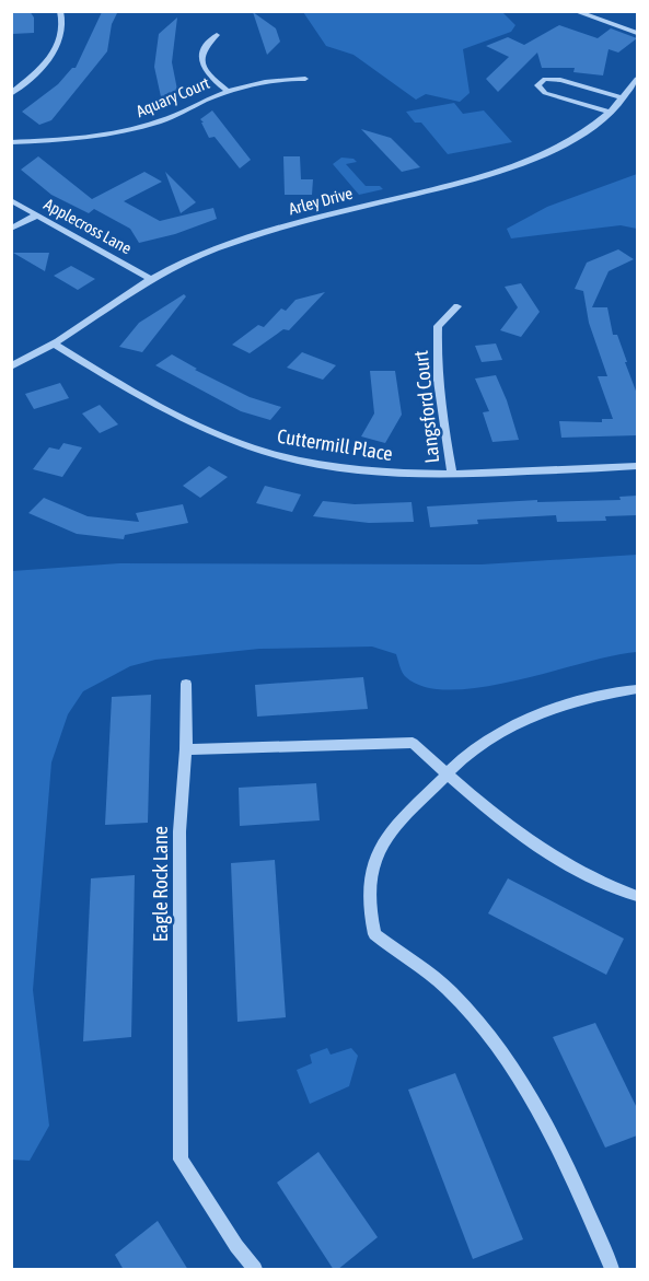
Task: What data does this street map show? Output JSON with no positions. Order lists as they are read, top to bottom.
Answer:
{
  "streets": {
    "street": [
      "Aquary Court",
      "Arley Drive",
      "Applecross Lane",
      "Langsford Court",
      "Cuttermill Place",
      "Eagle Rock Lane"
    ]
  },
  "crossings": [
    ["Arley Drive", "Applecross Lane"],
    ["Arley Drive", "Cuttermill Place"],
    ["Langsford Court", "Cuttermill Place"]
  ]
}
